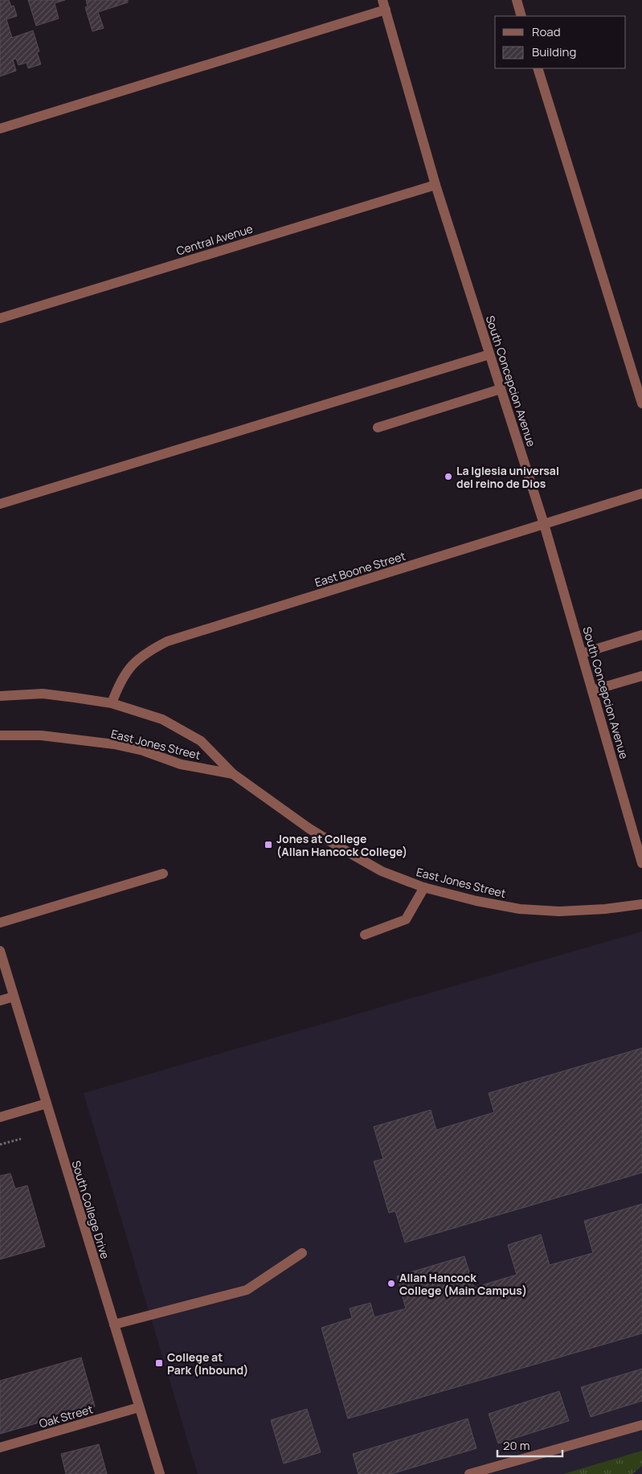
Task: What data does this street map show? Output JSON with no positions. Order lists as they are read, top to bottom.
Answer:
{
  "streets": {
    "street": [
      "Central Avenue",
      "South Concepcion Avenue",
      "East Boone Street",
      "East Jones Street",
      "South College Drive",
      "Oak Street"
    ]
  },
  "crossings": [
    ["Central Avenue", "South Concepcion Avenue"],
    ["South Concepcion Avenue", "East Boone Street"],
    ["East Boone Street", "East Jones Street"],
    ["South College Drive", "Oak Street"]
  ],
  "places": {
    "other": ["La Iglesia universal del reino de Dios", "Allan Hancock College (Main Campus)"],
    "transit": ["Jones at College (Allan Hancock College)", "College at Park (Inbound)"]
  },
  "legend": ["Road", "Building"],
  "scale_bar": "20 m"
}
